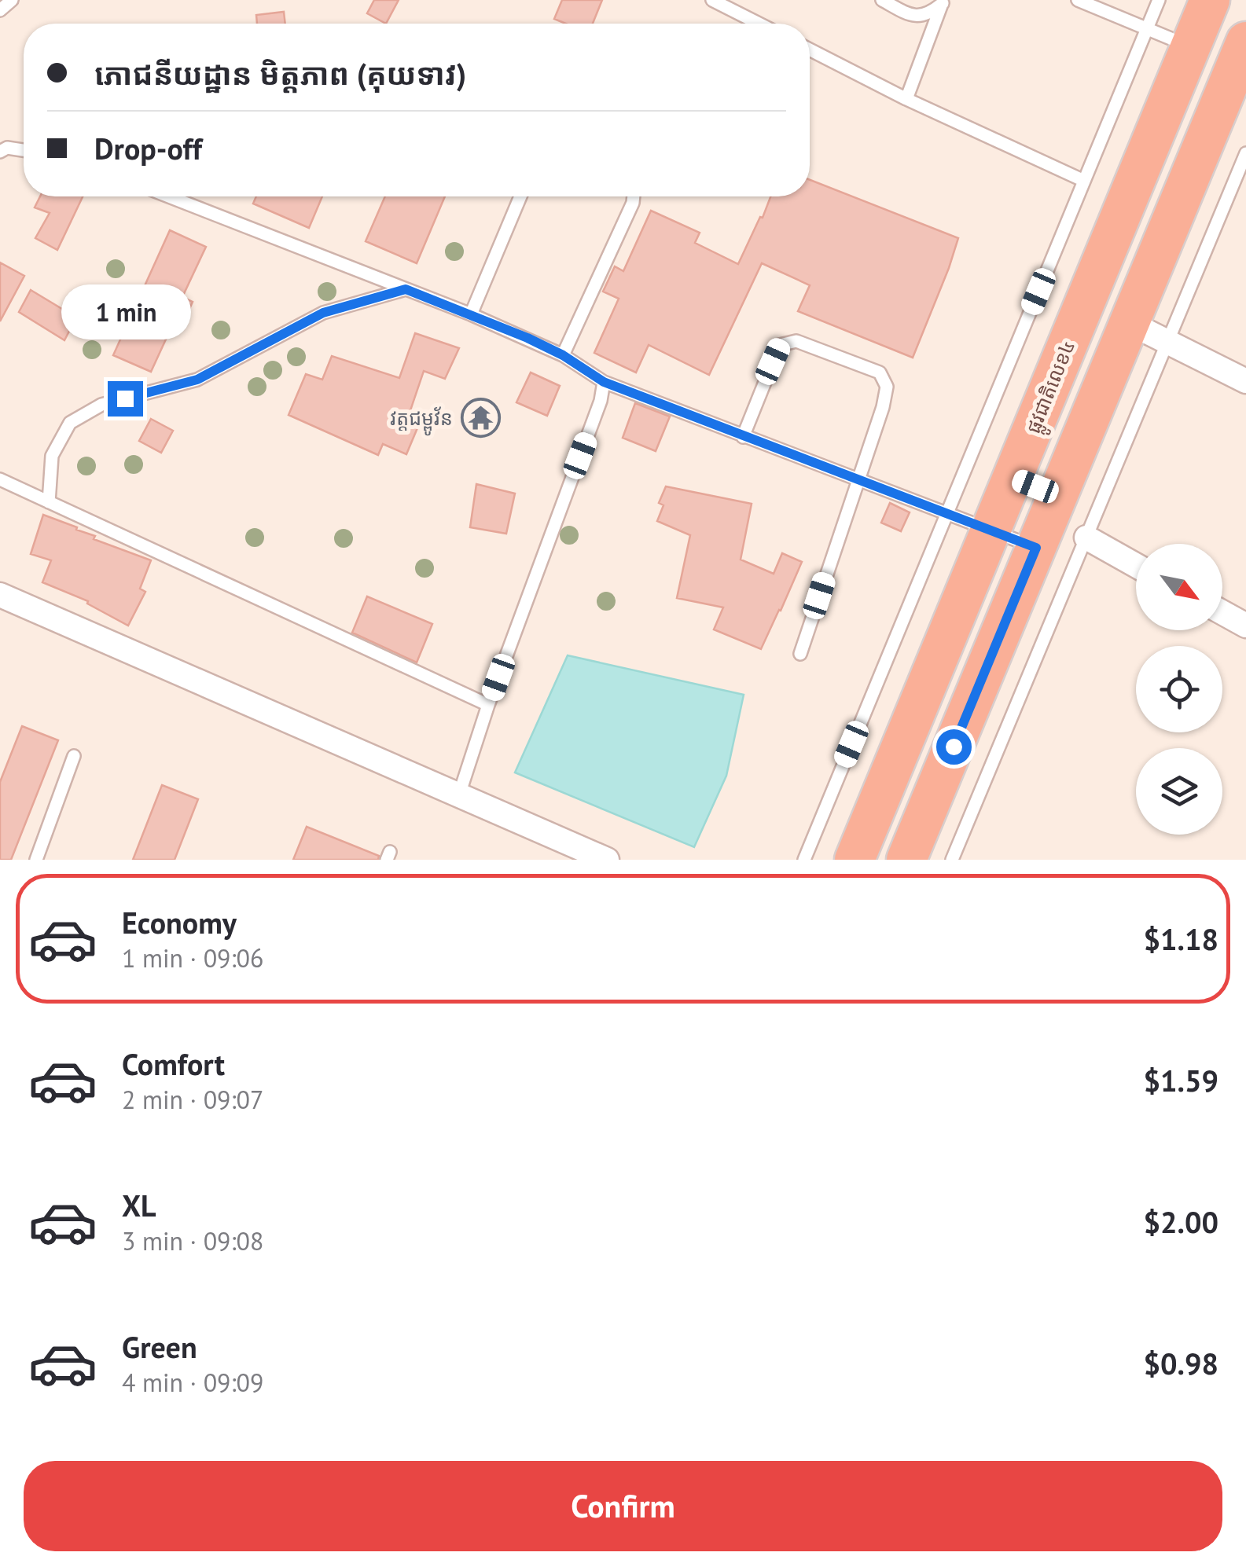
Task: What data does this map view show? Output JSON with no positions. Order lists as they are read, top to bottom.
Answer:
{
  "streets": {
    "highway": ["ផ្លូវជាតិលេខ៤"]
  },
  "places": {
    "temple": ["វត្តជម្ពូវ័ន"]
  },
  "north": "bottom right",
  "page": {
    "banner": ["ភោជនីយដ្ឋាន មិត្តភាព (គុយទាវ)", "Drop-off"],
    "bubble": "1 min",
    "list": [
      {
        "name": "Economy",
        "note": "1 min · 09:06",
        "value": "$1.18"
      },
      {
        "name": "Comfort",
        "note": "2 min · 09:07",
        "value": "$1.59"
      },
      {
        "name": "XL",
        "note": "3 min · 09:08",
        "value": "$2.00"
      },
      {
        "name": "Green",
        "note": "4 min · 09:09",
        "value": "$0.98"
      }
    ],
    "buttons": "Confirm"
  }
}
